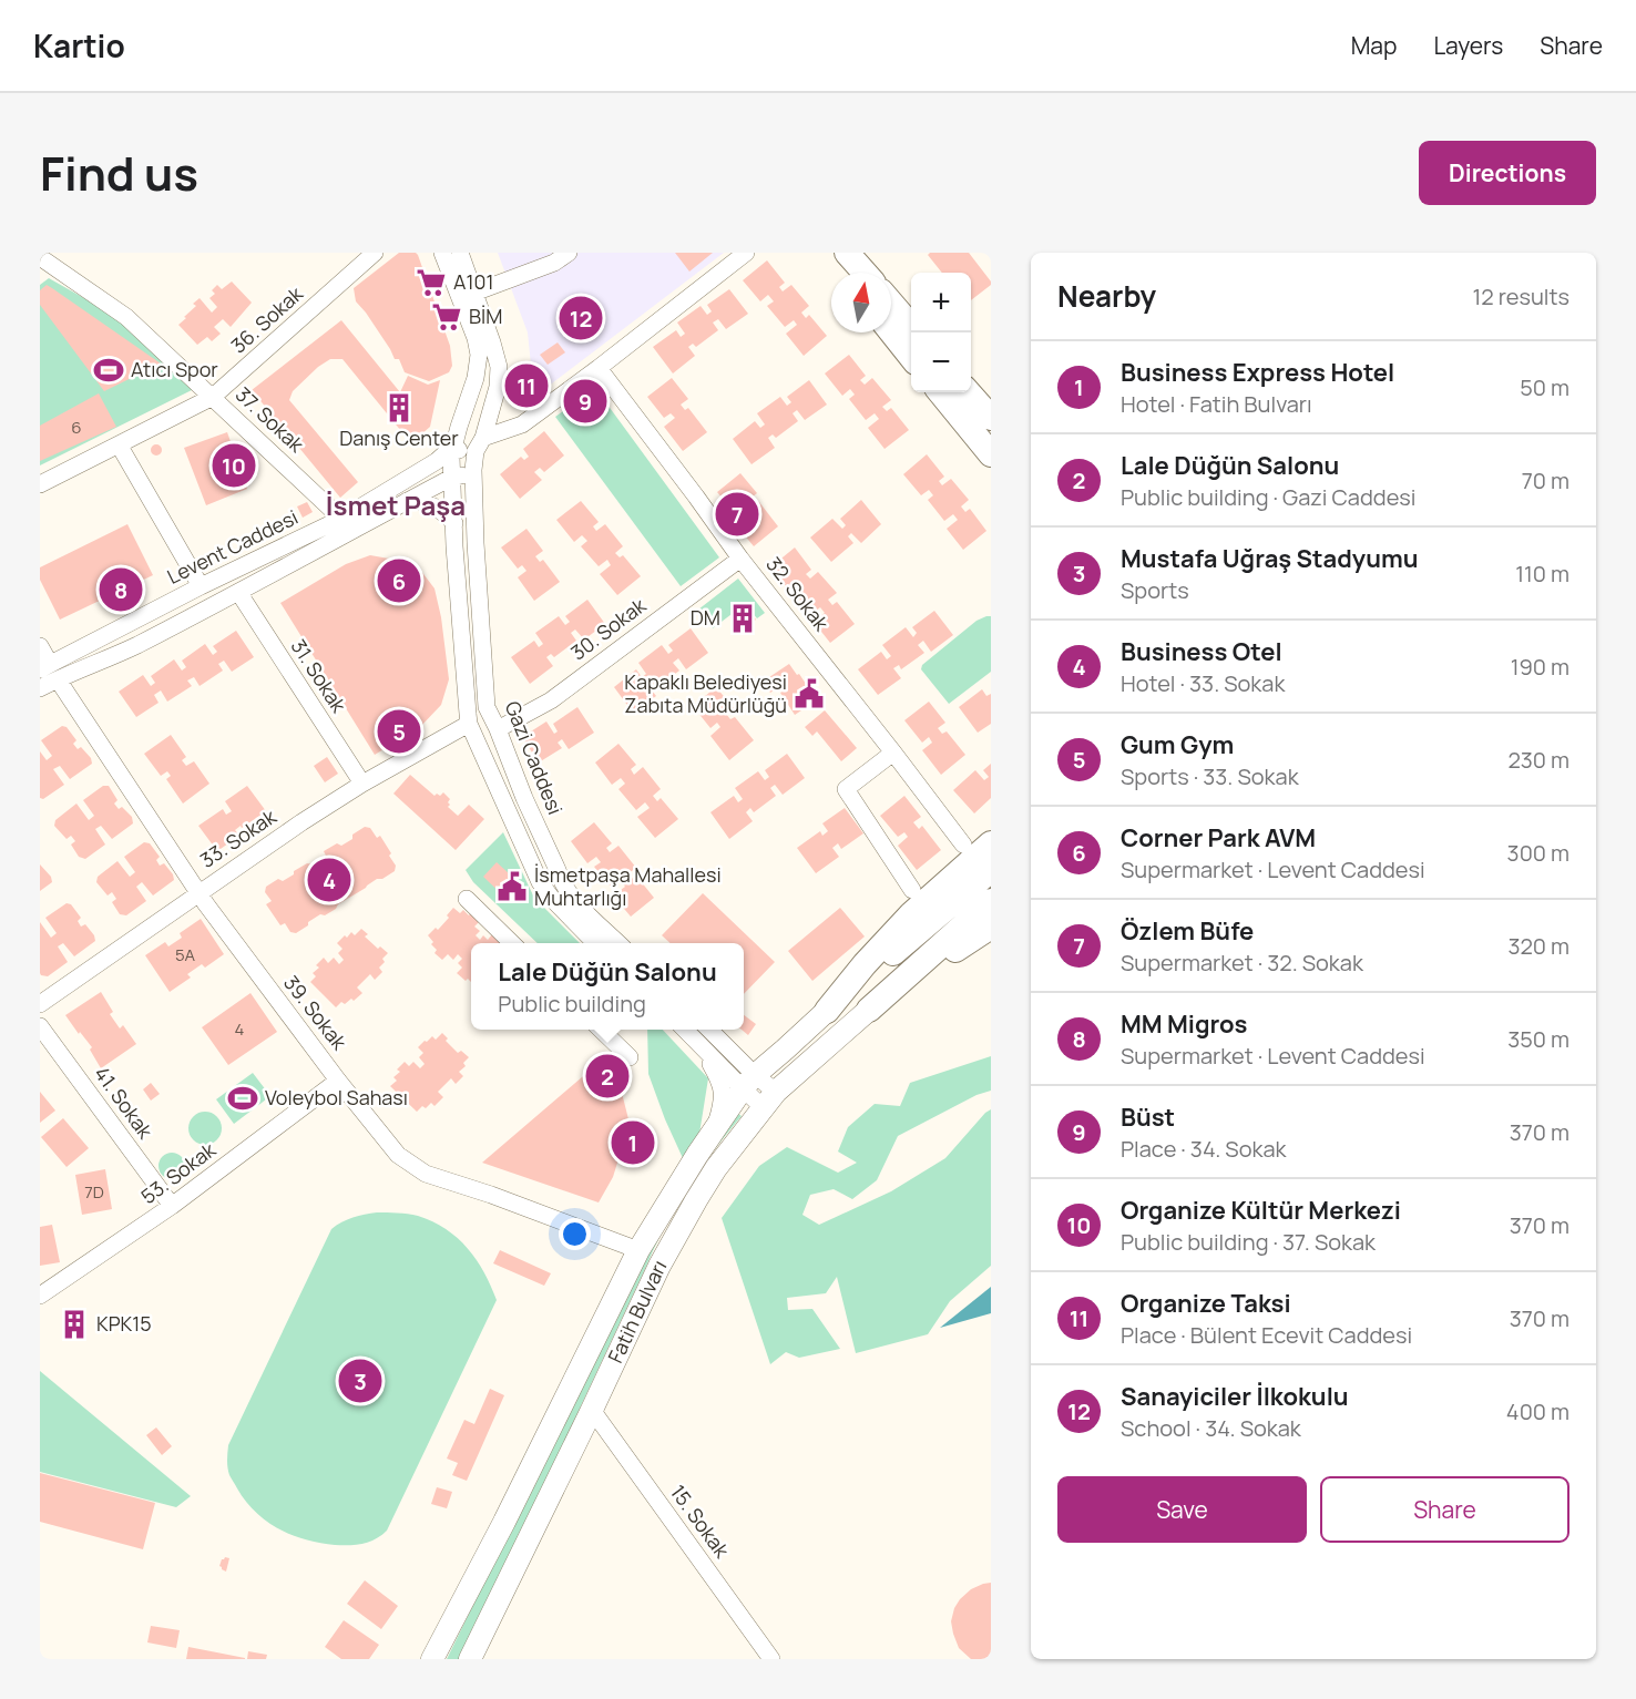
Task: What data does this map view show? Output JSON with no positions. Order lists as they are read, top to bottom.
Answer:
{
  "streets": {
    "main road": ["Fatih Bulvarı"],
    "street": [
      "36. Sokak",
      "37. Sokak",
      "Levent Caddesi",
      "32. Sokak",
      "30. Sokak",
      "31. Sokak",
      "Gazi Caddesi",
      "33. Sokak",
      "39. Sokak",
      "41. Sokak",
      "53. Sokak",
      "15. Sokak"
    ]
  },
  "crossings": [
    ["36. Sokak", "37. Sokak"],
    ["37. Sokak", "Levent Caddesi"],
    ["Levent Caddesi", "32. Sokak"],
    ["Levent Caddesi", "31. Sokak"],
    ["Levent Caddesi", "Gazi Caddesi"],
    ["Levent Caddesi", "39. Sokak"],
    ["32. Sokak", "30. Sokak"],
    ["30. Sokak", "Gazi Caddesi"],
    ["31. Sokak", "33. Sokak"],
    ["33. Sokak", "39. Sokak"],
    ["39. Sokak", "53. Sokak"],
    ["39. Sokak", "Fatih Bulvarı"],
    ["41. Sokak", "53. Sokak"],
    ["Fatih Bulvarı", "15. Sokak"]
  ],
  "districts": ["İsmet Paşa"],
  "places": {
    "supermarket": ["A101", "BİM"],
    "sports": ["Atıcı Spor", "Voleybol Sahası"],
    "building": ["Danış Center", "DM", "KPK15"],
    "public building": ["Kapaklı Belediyesi Zabıta Müdürlüğü", "İsmetpaşa Mahallesi Muhtarlığı"]
  },
  "house_numbers": [
    "6",
    "5A",
    "4",
    "7D"
  ],
  "north": "top",
  "page": {
    "header": "Kartio",
    "nav": ["Map", "Layers", "Share"],
    "title": "Find us",
    "buttons": [
      "Directions",
      ["Save", "Share"]
    ],
    "heading": ["Nearby", "12 results"],
    "map_buttons": ["+", "−"],
    "pins": [
      "12",
      "11",
      "9",
      "10",
      "7",
      "6",
      "8",
      "5",
      "4",
      "2",
      "1",
      "3"
    ],
    "list": [
      {
        "mark": "1",
        "name": "Business Express Hotel",
        "note": "Hotel · Fatih Bulvarı",
        "value": "50 m"
      },
      {
        "mark": "2",
        "name": "Lale Düğün Salonu",
        "note": "Public building · Gazi Caddesi",
        "value": "70 m"
      },
      {
        "mark": "3",
        "name": "Mustafa Uğraş Stadyumu",
        "note": "Sports",
        "value": "110 m"
      },
      {
        "mark": "4",
        "name": "Business Otel",
        "note": "Hotel · 33. Sokak",
        "value": "190 m"
      },
      {
        "mark": "5",
        "name": "Gum Gym",
        "note": "Sports · 33. Sokak",
        "value": "230 m"
      },
      {
        "mark": "6",
        "name": "Corner Park AVM",
        "note": "Supermarket · Levent Caddesi",
        "value": "300 m"
      },
      {
        "mark": "7",
        "name": "Özlem Büfe",
        "note": "Supermarket · 32. Sokak",
        "value": "320 m"
      },
      {
        "mark": "8",
        "name": "MM Migros",
        "note": "Supermarket · Levent Caddesi",
        "value": "350 m"
      },
      {
        "mark": "9",
        "name": "Büst",
        "note": "Place · 34. Sokak",
        "value": "370 m"
      },
      {
        "mark": "10",
        "name": "Organize Kültür Merkezi",
        "note": "Public building · 37. Sokak",
        "value": "370 m"
      },
      {
        "mark": "11",
        "name": "Organize Taksi",
        "note": "Place · Bülent Ecevit Caddesi",
        "value": "370 m"
      },
      {
        "mark": "12",
        "name": "Sanayiciler İlkokulu",
        "note": "School · 34. Sokak",
        "value": "400 m"
      }
    ],
    "popup": ["Lale Düğün Salonu", "Public building"]
  }
}
